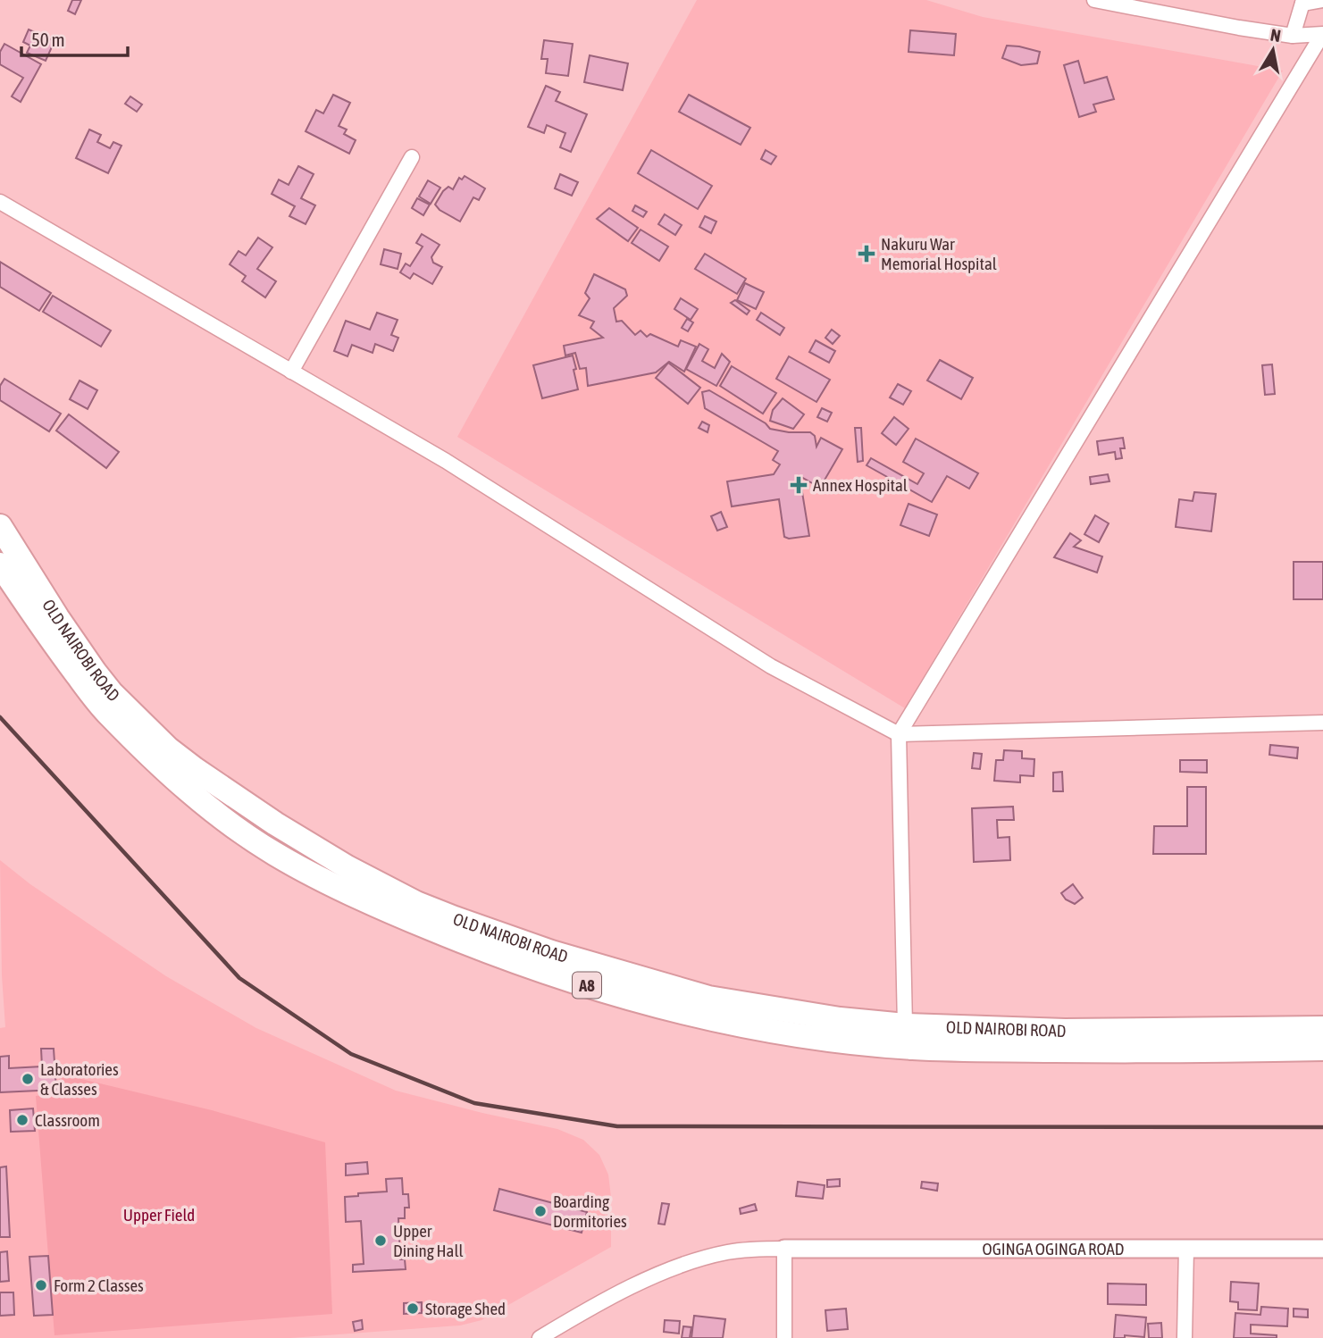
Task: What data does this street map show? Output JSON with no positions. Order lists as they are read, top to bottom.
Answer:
{
  "streets": {
    "highway": ["OLD NAIROBI ROAD", "A8"],
    "street": ["OGINGA OGINGA ROAD"]
  },
  "parks": ["Upper Field"],
  "places": {
    "health": ["Nakuru War Memorial Hospital", "Annex Hospital"],
    "other": [
      "Laboratories & Classes",
      "Classroom",
      "Boarding Dormitories",
      "Upper Dining Hall",
      "Form 2 Classes",
      "Storage Shed"
    ]
  },
  "scale_bar": "50 m",
  "north": "top"
}
